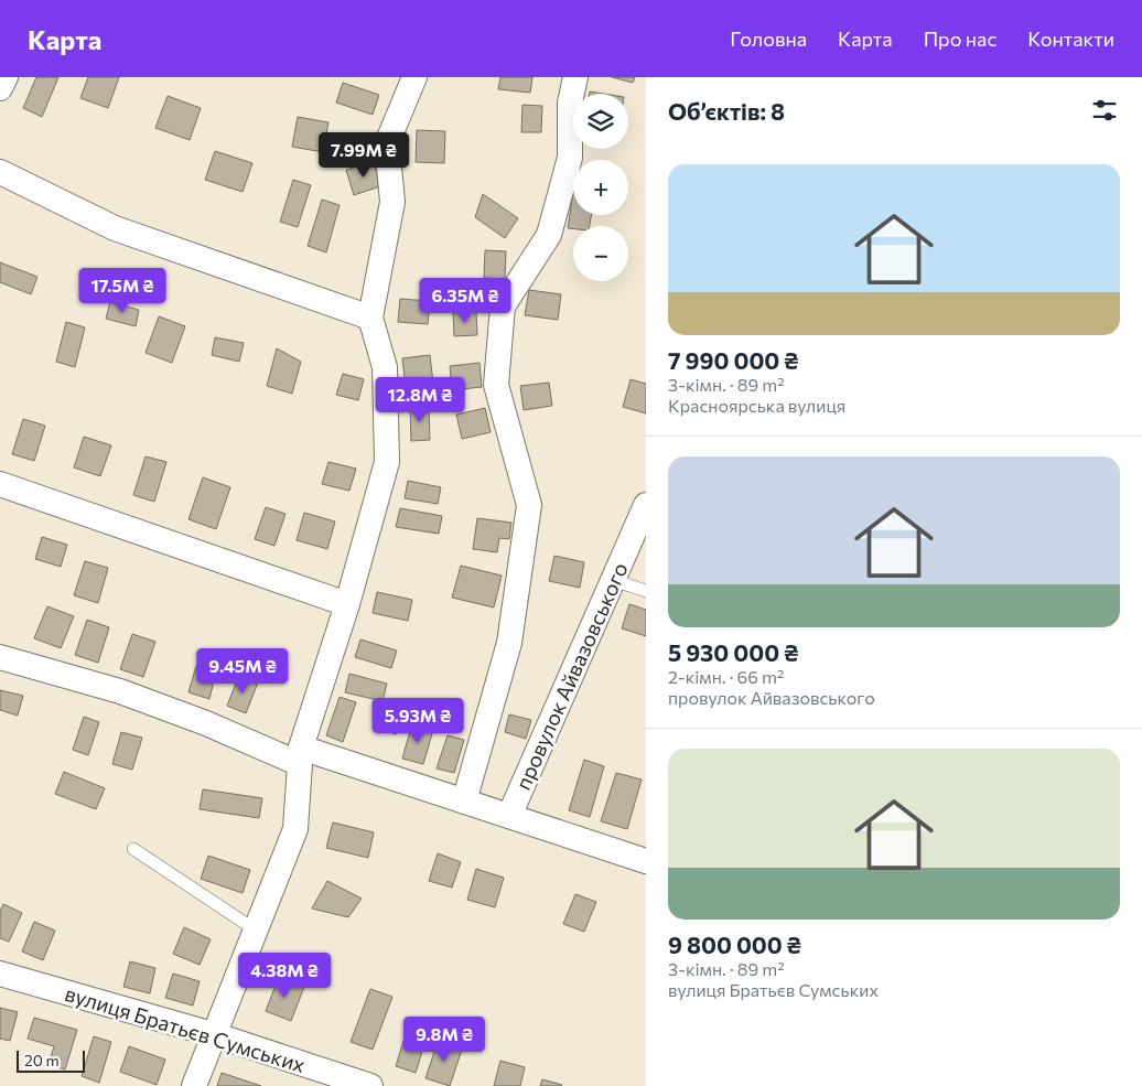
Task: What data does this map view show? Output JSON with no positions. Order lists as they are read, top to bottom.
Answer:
{
  "streets": {
    "street": ["провулок Айвазовського", "вулиця Братьєв Сумських"]
  },
  "scale_bar": "20 m",
  "page": {
    "header": "Карта",
    "nav": [
      "Головна",
      "Карта",
      "Про нас",
      "Контакти"
    ],
    "heading": "Об’єктів: 8",
    "map_buttons": ["+", "−"],
    "price": [
      "7.99M ₴",
      "17.5M ₴",
      "6.35M ₴",
      "12.8M ₴",
      "9.45M ₴",
      "5.93M ₴",
      "4.38M ₴",
      "9.8M ₴"
    ],
    "list": [
      {
        "name": "7 990 000 ₴",
        "note": "3-кімн. · 89 m² · Красноярська вулиця"
      },
      {
        "name": "5 930 000 ₴",
        "note": "2-кімн. · 66 m² · провулок Айвазовського"
      },
      {
        "name": "9 800 000 ₴",
        "note": "3-кімн. · 89 m² · вулиця Братьєв Сумських"
      }
    ],
    "scale": "20 m"
  }
}
